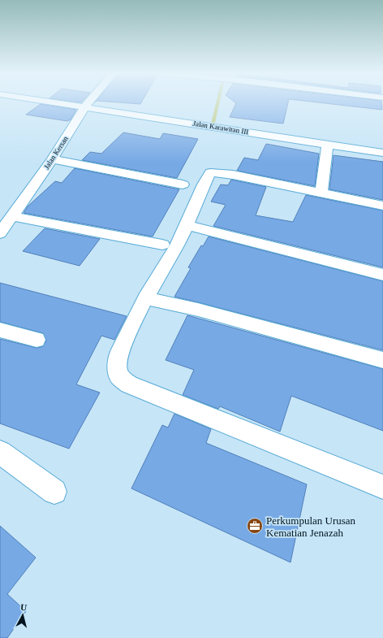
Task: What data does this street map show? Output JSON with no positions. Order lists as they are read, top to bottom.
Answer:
{
  "streets": {
    "street": ["Jalan Karawitan III", "Jalan Kersan"]
  },
  "crossings": [
    ["Jalan Karawitan III", "Jalan Kersan"]
  ],
  "places": {
    "office": ["Perkumpulan Urusan Kematian Jenazah"]
  },
  "north": "top"
}
